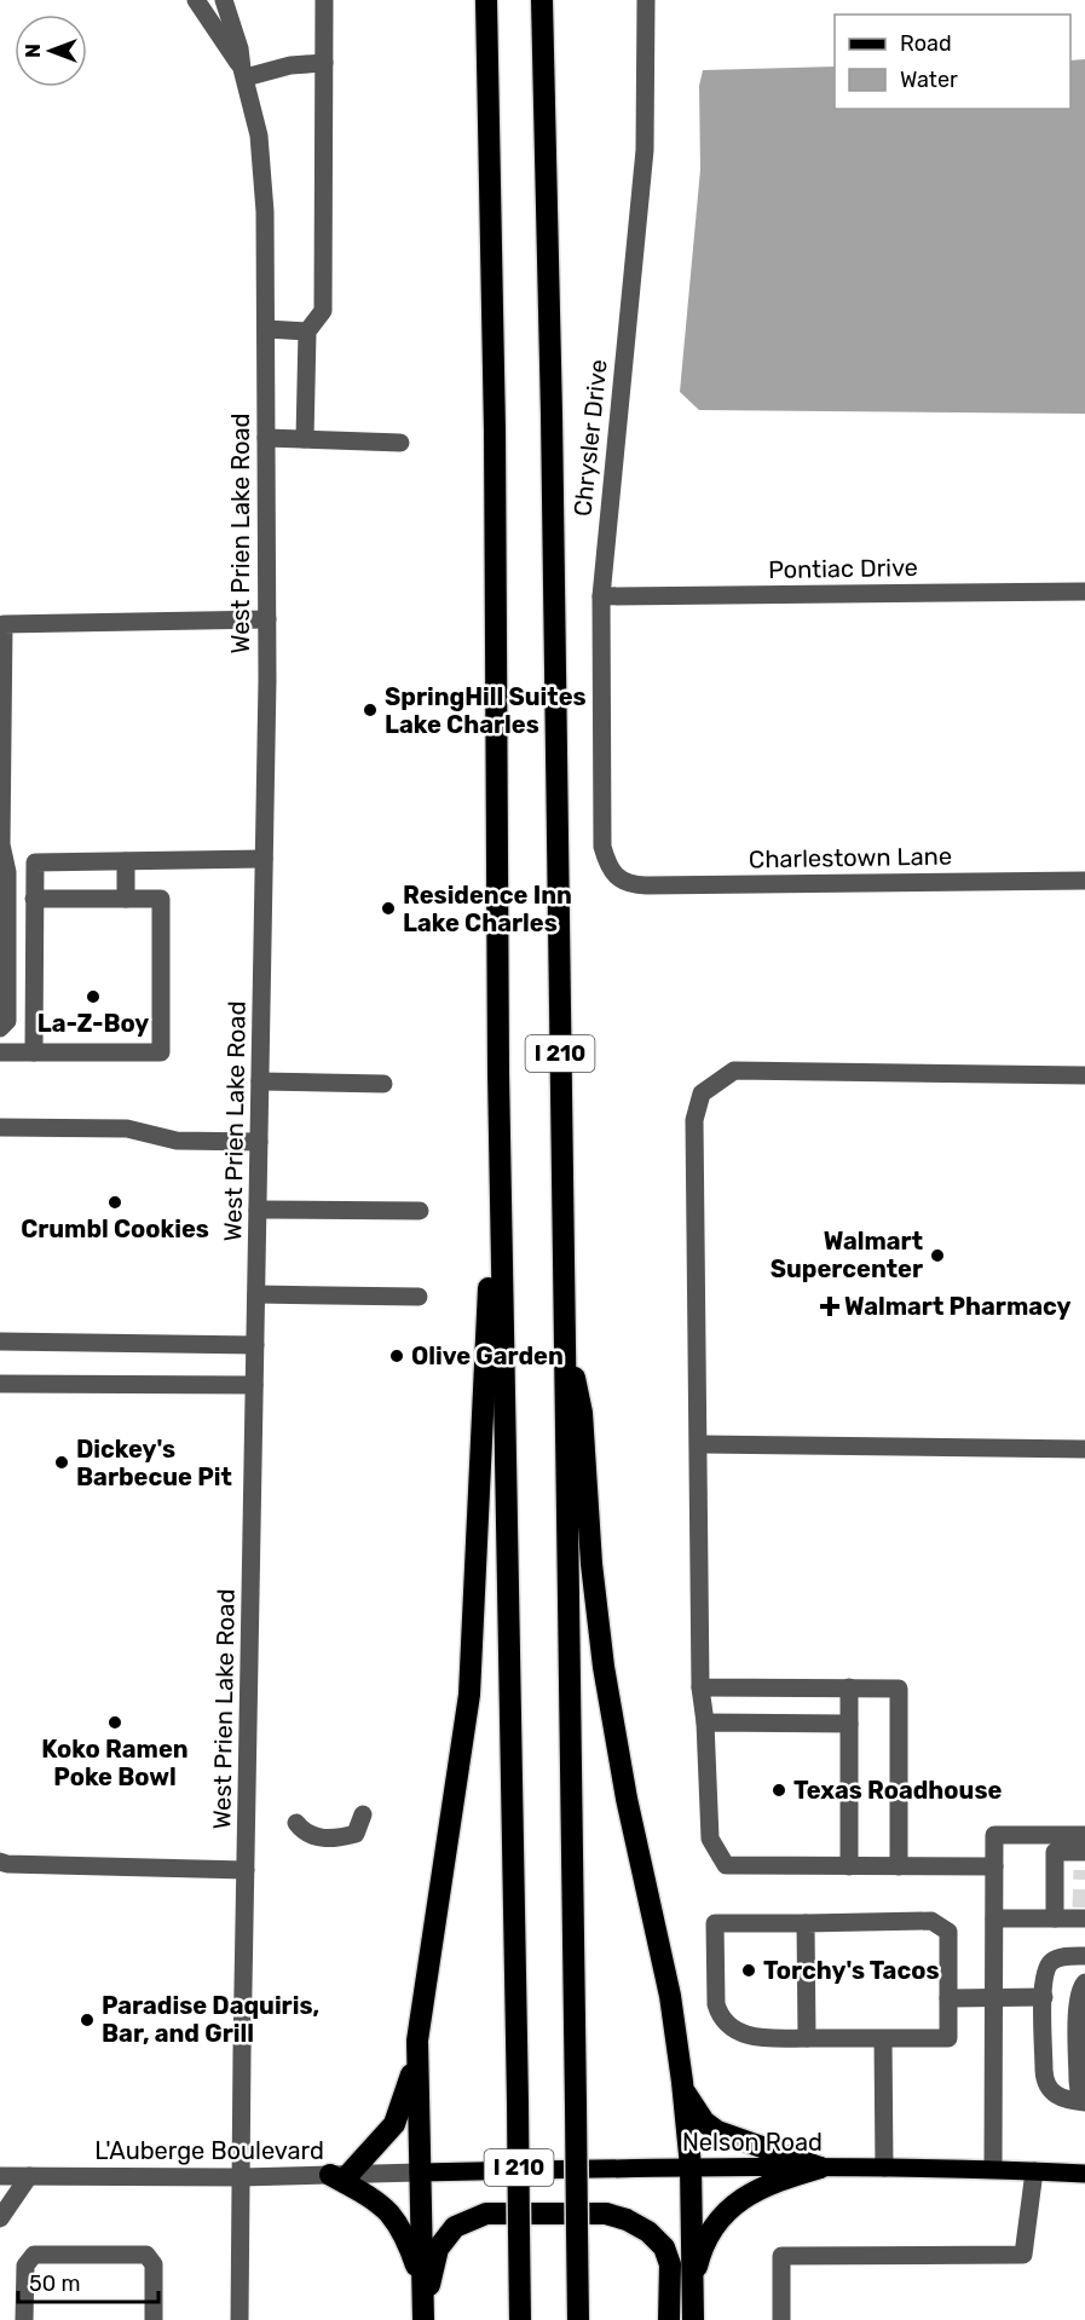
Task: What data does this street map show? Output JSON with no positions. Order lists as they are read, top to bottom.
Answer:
{
  "streets": {
    "highway": ["I 210"],
    "main road": ["Nelson Road"],
    "street": [
      "Chrysler Drive",
      "West Prien Lake Road",
      "Pontiac Drive",
      "Charlestown Lane",
      "L'Auberge Boulevard"
    ]
  },
  "crossings": [
    ["Chrysler Drive", "Pontiac Drive"],
    ["Chrysler Drive", "Charlestown Lane"],
    ["West Prien Lake Road", "L'Auberge Boulevard"],
    ["Nelson Road", "L'Auberge Boulevard"]
  ],
  "places": {
    "other": [
      "SpringHill Suites Lake Charles",
      "Residence Inn Lake Charles",
      "La-Z-Boy",
      "Crumbl Cookies",
      "Walmart Supercenter",
      "Olive Garden",
      "Dickey's Barbecue Pit",
      "Koko Ramen Poke Bowl",
      "Texas Roadhouse",
      "Torchy's Tacos",
      "Paradise Daquiris, Bar, and Grill"
    ],
    "health": ["Walmart Pharmacy"]
  },
  "legend": ["Road", "Water"],
  "scale_bar": "50 m",
  "north": "left"
}
